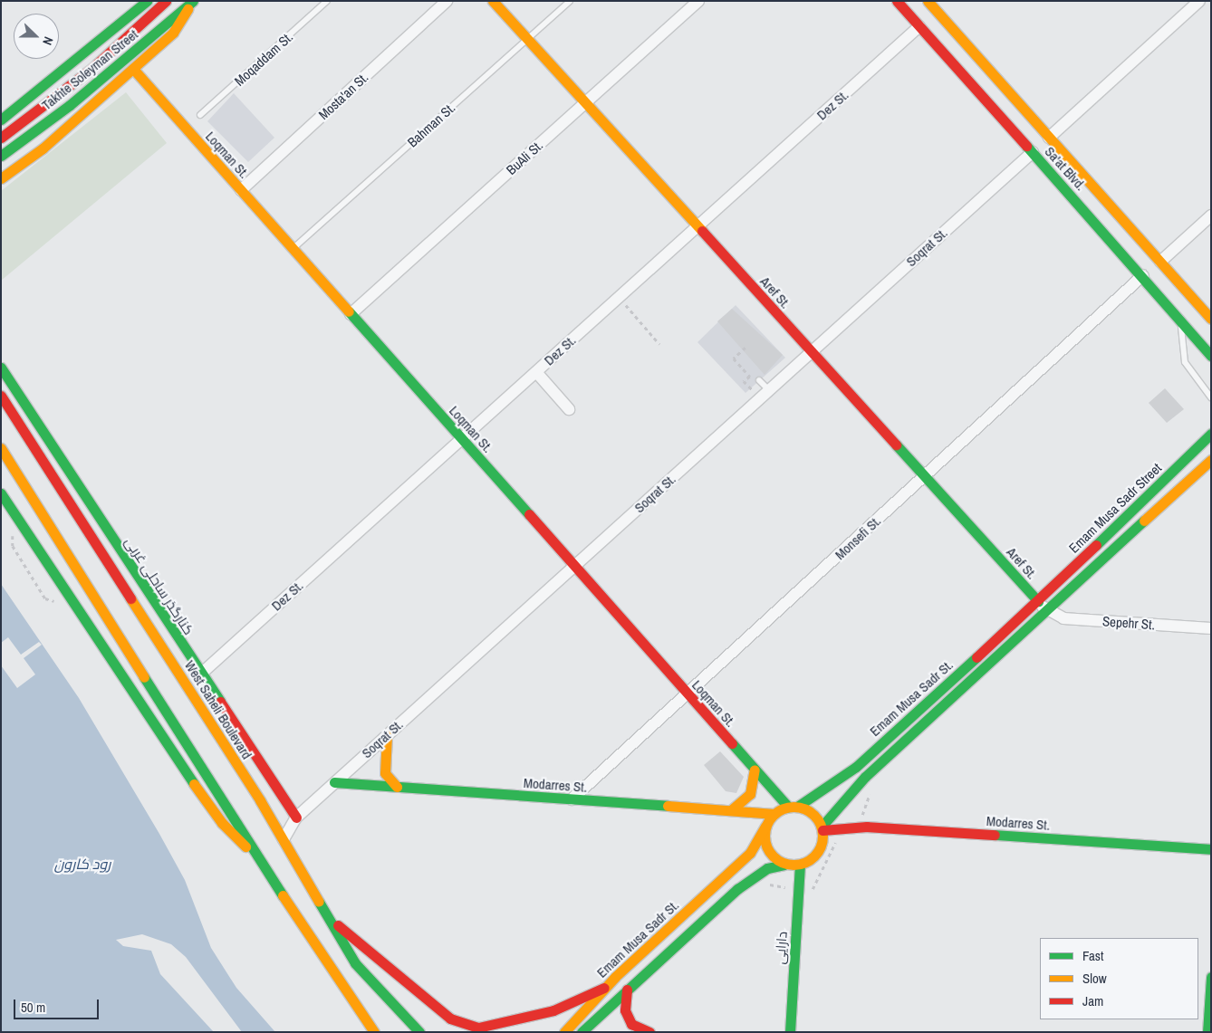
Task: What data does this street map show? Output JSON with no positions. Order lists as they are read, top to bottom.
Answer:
{
  "streets": {
    "main road": [
      "Takhte Soleyman Street",
      "Loqman St.",
      "Sa'at Blvd.",
      "Aref St.",
      "Emam Musa Sadr Street",
      "کنارگذر ساحلی غربی",
      "Emam Musa Sadr St.",
      "West Saheli Boulevard",
      "Modarres St.",
      "دارایی"
    ],
    "street": [
      "Mosta'an St.",
      "Dez St.",
      "BuAli St.",
      "Soqrat St.",
      "Monsefi St.",
      "Sepehr St."
    ],
    "lane": ["Moqaddam St.", "Bahman St."]
  },
  "crossings": [
    ["Mosta'an St.", "Loqman St."],
    ["Dez St.", "Loqman St."],
    ["Dez St.", "Sa'at Blvd."],
    ["Dez St.", "Aref St."],
    ["Dez St.", "کنارگذر ساحلی غربی"],
    ["Bahman St.", "Loqman St."],
    ["Bahman St.", "Aref St."],
    ["Loqman St.", "BuAli St."],
    ["Loqman St.", "Soqrat St."],
    ["Loqman St.", "Monsefi St."],
    ["Loqman St.", "Emam Musa Sadr St."],
    ["Loqman St.", "Modarres St."],
    ["Loqman St.", "دارایی"],
    ["BuAli St.", "Aref St."],
    ["Sa'at Blvd.", "Soqrat St."],
    ["Sa'at Blvd.", "Monsefi St."],
    ["Soqrat St.", "Aref St."],
    ["Soqrat St.", "کنارگذر ساحلی غربی"],
    ["Soqrat St.", "West Saheli Boulevard"],
    ["Soqrat St.", "Modarres St."],
    ["Aref St.", "Emam Musa Sadr Street"],
    ["Aref St.", "Monsefi St."],
    ["Aref St.", "Emam Musa Sadr St."],
    ["Emam Musa Sadr Street", "Emam Musa Sadr St."],
    ["Monsefi St.", "Modarres St."],
    ["Sepehr St.", "Emam Musa Sadr St."],
    ["Emam Musa Sadr St.", "Modarres St."],
    ["Emam Musa Sadr St.", "دارایی"],
    ["Modarres St.", "دارایی"]
  ],
  "water": ["رود کارون"],
  "legend": ["Fast", "Slow", "Jam"],
  "scale_bar": "50 m",
  "north": "right"
}
